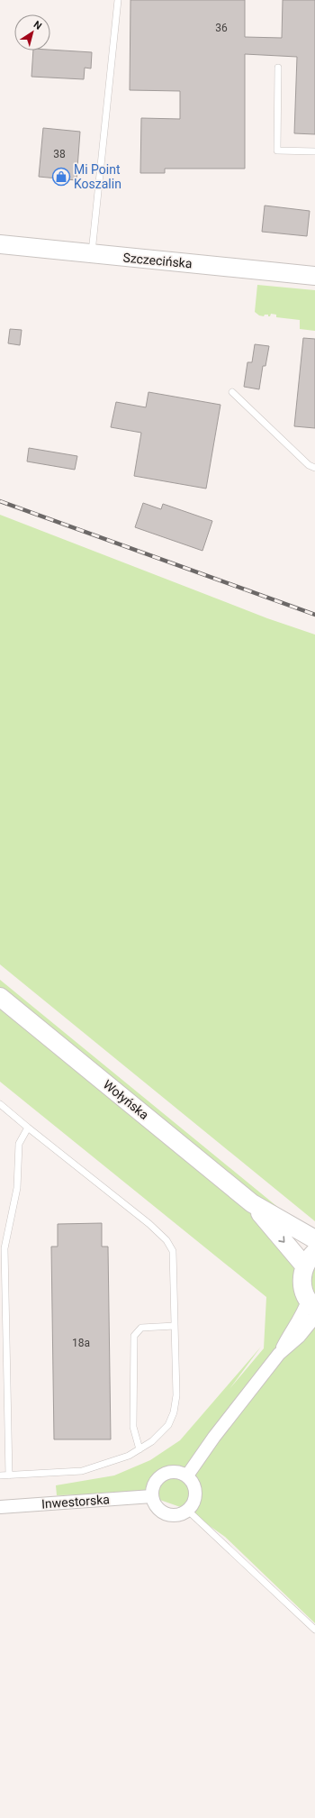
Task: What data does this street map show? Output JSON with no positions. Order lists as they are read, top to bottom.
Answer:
{
  "streets": {
    "main road": ["Szczecińska", "Wołyńska"],
    "street": ["Inwestorska"]
  },
  "places": {
    "shop": ["Mi Point Koszalin"]
  },
  "house_numbers": ["36", "38", "18a"],
  "north": "top right"
}
